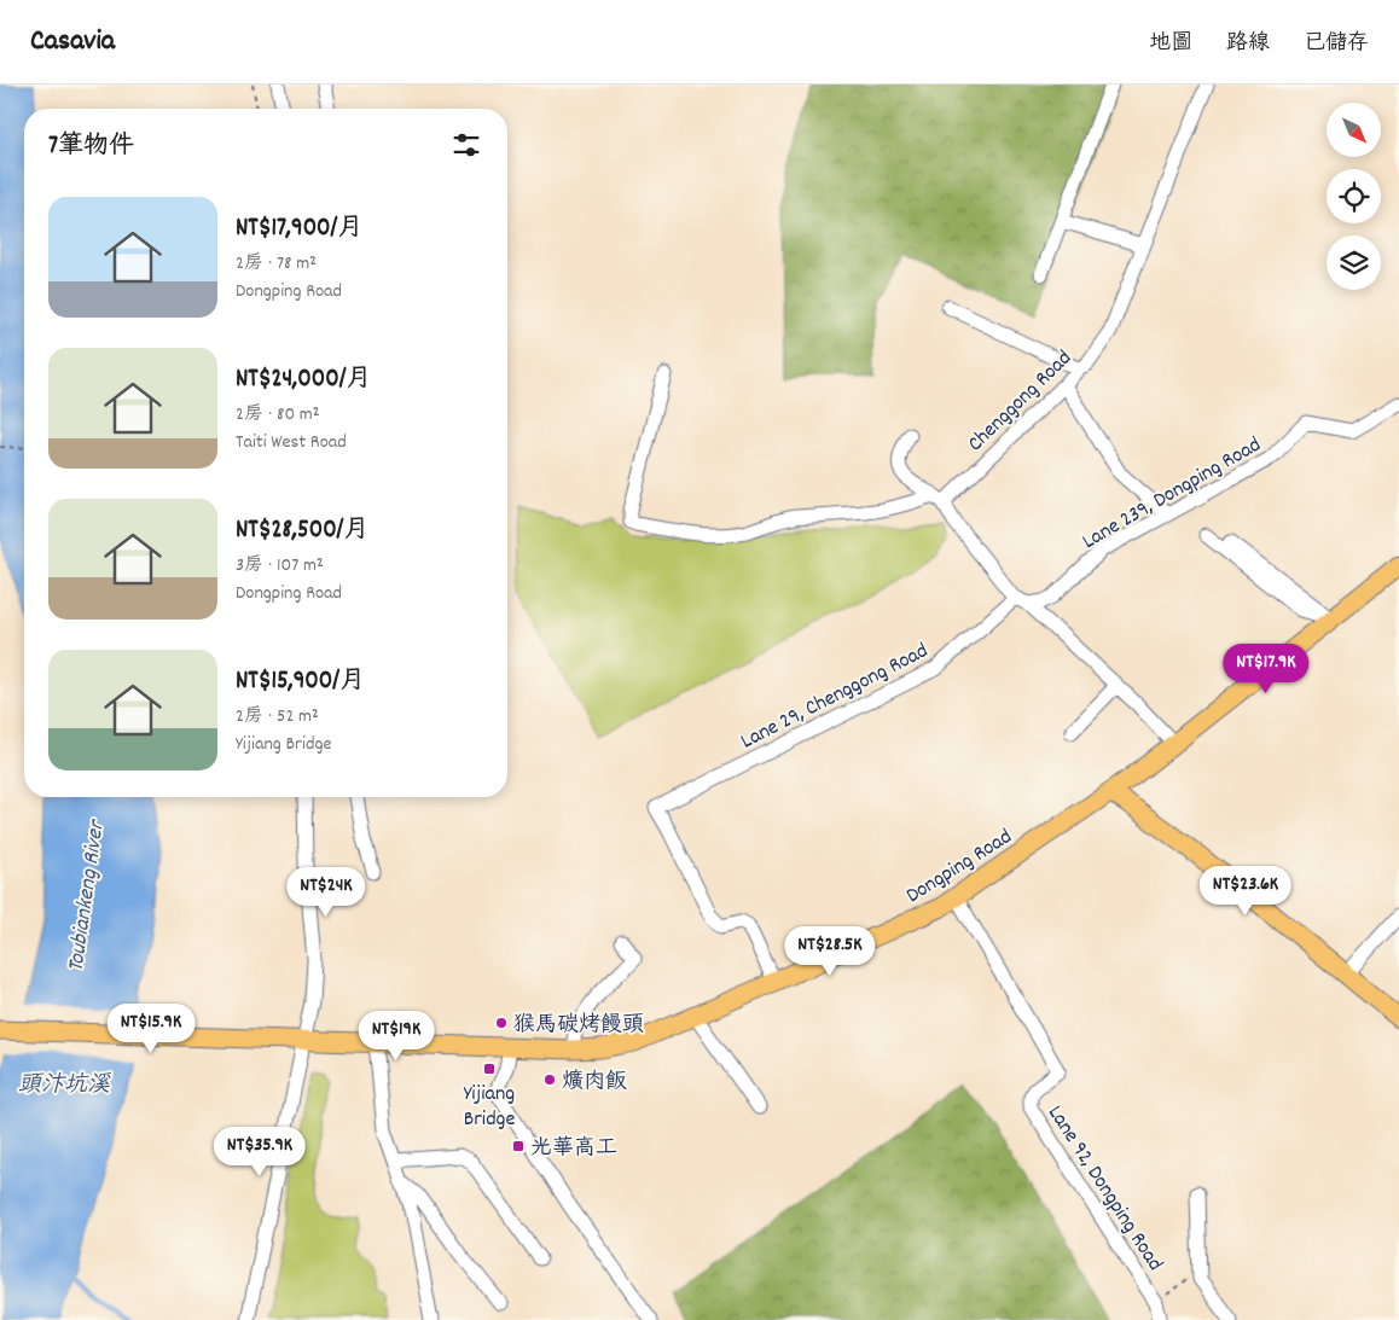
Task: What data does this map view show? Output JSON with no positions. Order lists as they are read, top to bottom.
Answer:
{
  "streets": {
    "main road": ["Dongping Road"],
    "street": [
      "Chenggong Road",
      "Lane 239, Dongping Road",
      "Lane 29, Chenggong Road",
      "Lane 92, Dongping Road"
    ]
  },
  "crossings": [
    ["Lane 29, Chenggong Road", "Dongping Road"],
    ["Dongping Road", "Lane 92, Dongping Road"]
  ],
  "water": ["Toubiankeng River", "頭汴坑溪"],
  "places": {
    "other": ["猴馬碳烤饅頭", "爌肉飯"],
    "transit": ["Yijiang Bridge", "光華高工"]
  },
  "north": "bottom right",
  "page": {
    "header": "Casavia",
    "nav": ["地圖", "路線", "已儲存"],
    "heading": "7筆物件",
    "list": [
      {
        "name": "NT$17,900/月",
        "note": "2房 · 78 m² · Dongping Road"
      },
      {
        "name": "NT$24,000/月",
        "note": "2房 · 80 m² · Taiti West Road"
      },
      {
        "name": "NT$28,500/月",
        "note": "3房 · 107 m² · Dongping Road"
      },
      {
        "name": "NT$15,900/月",
        "note": "2房 · 52 m² · Yijiang Bridge"
      }
    ],
    "price": [
      "NT$17.9K",
      "NT$23.6K",
      "NT$24K",
      "NT$28.5K",
      "NT$15.9K",
      "NT$19K",
      "NT$35.9K"
    ]
  }
}
